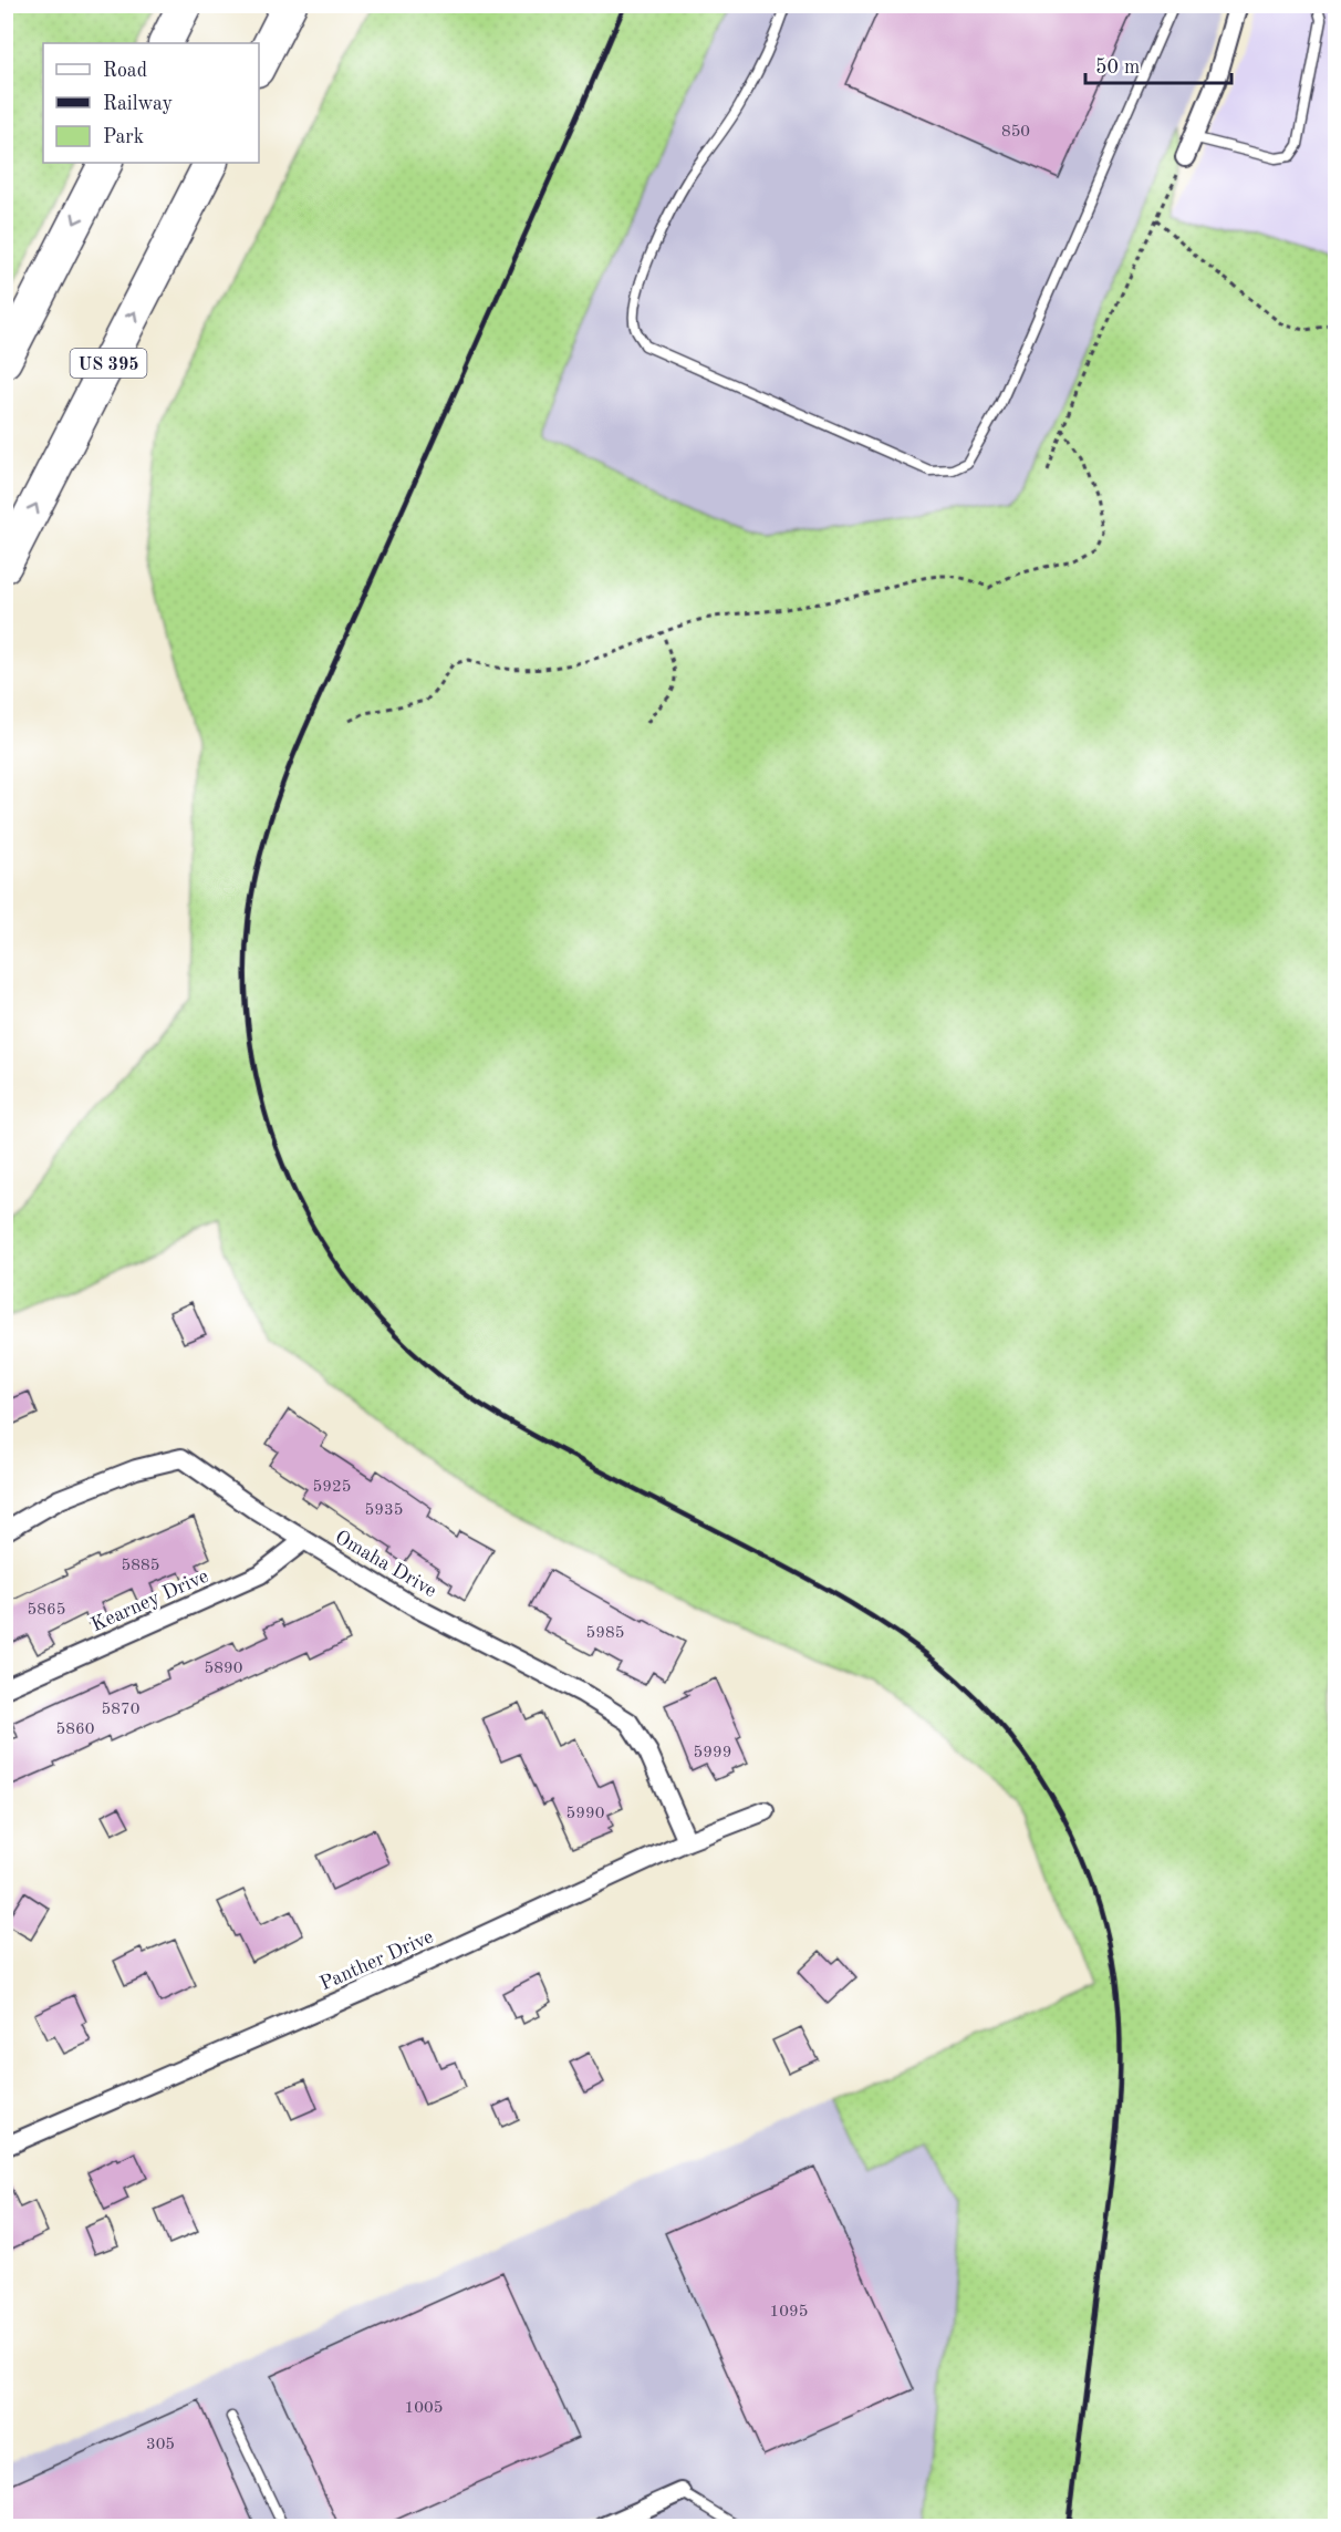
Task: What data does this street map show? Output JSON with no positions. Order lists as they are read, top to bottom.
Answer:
{
  "streets": {
    "highway": ["US 395"],
    "street": ["Omaha Drive", "Kearney Drive", "Panther Drive"]
  },
  "crossings": [
    ["Omaha Drive", "Kearney Drive"],
    ["Omaha Drive", "Panther Drive"]
  ],
  "house_numbers": [
    "850",
    "5925",
    "5935",
    "5885",
    "5865",
    "5985",
    "5890",
    "5870",
    "5860",
    "5999",
    "5990",
    "1095",
    "1005",
    "305"
  ],
  "legend": ["Road", "Railway", "Park"],
  "scale_bar": "50 m"
}
